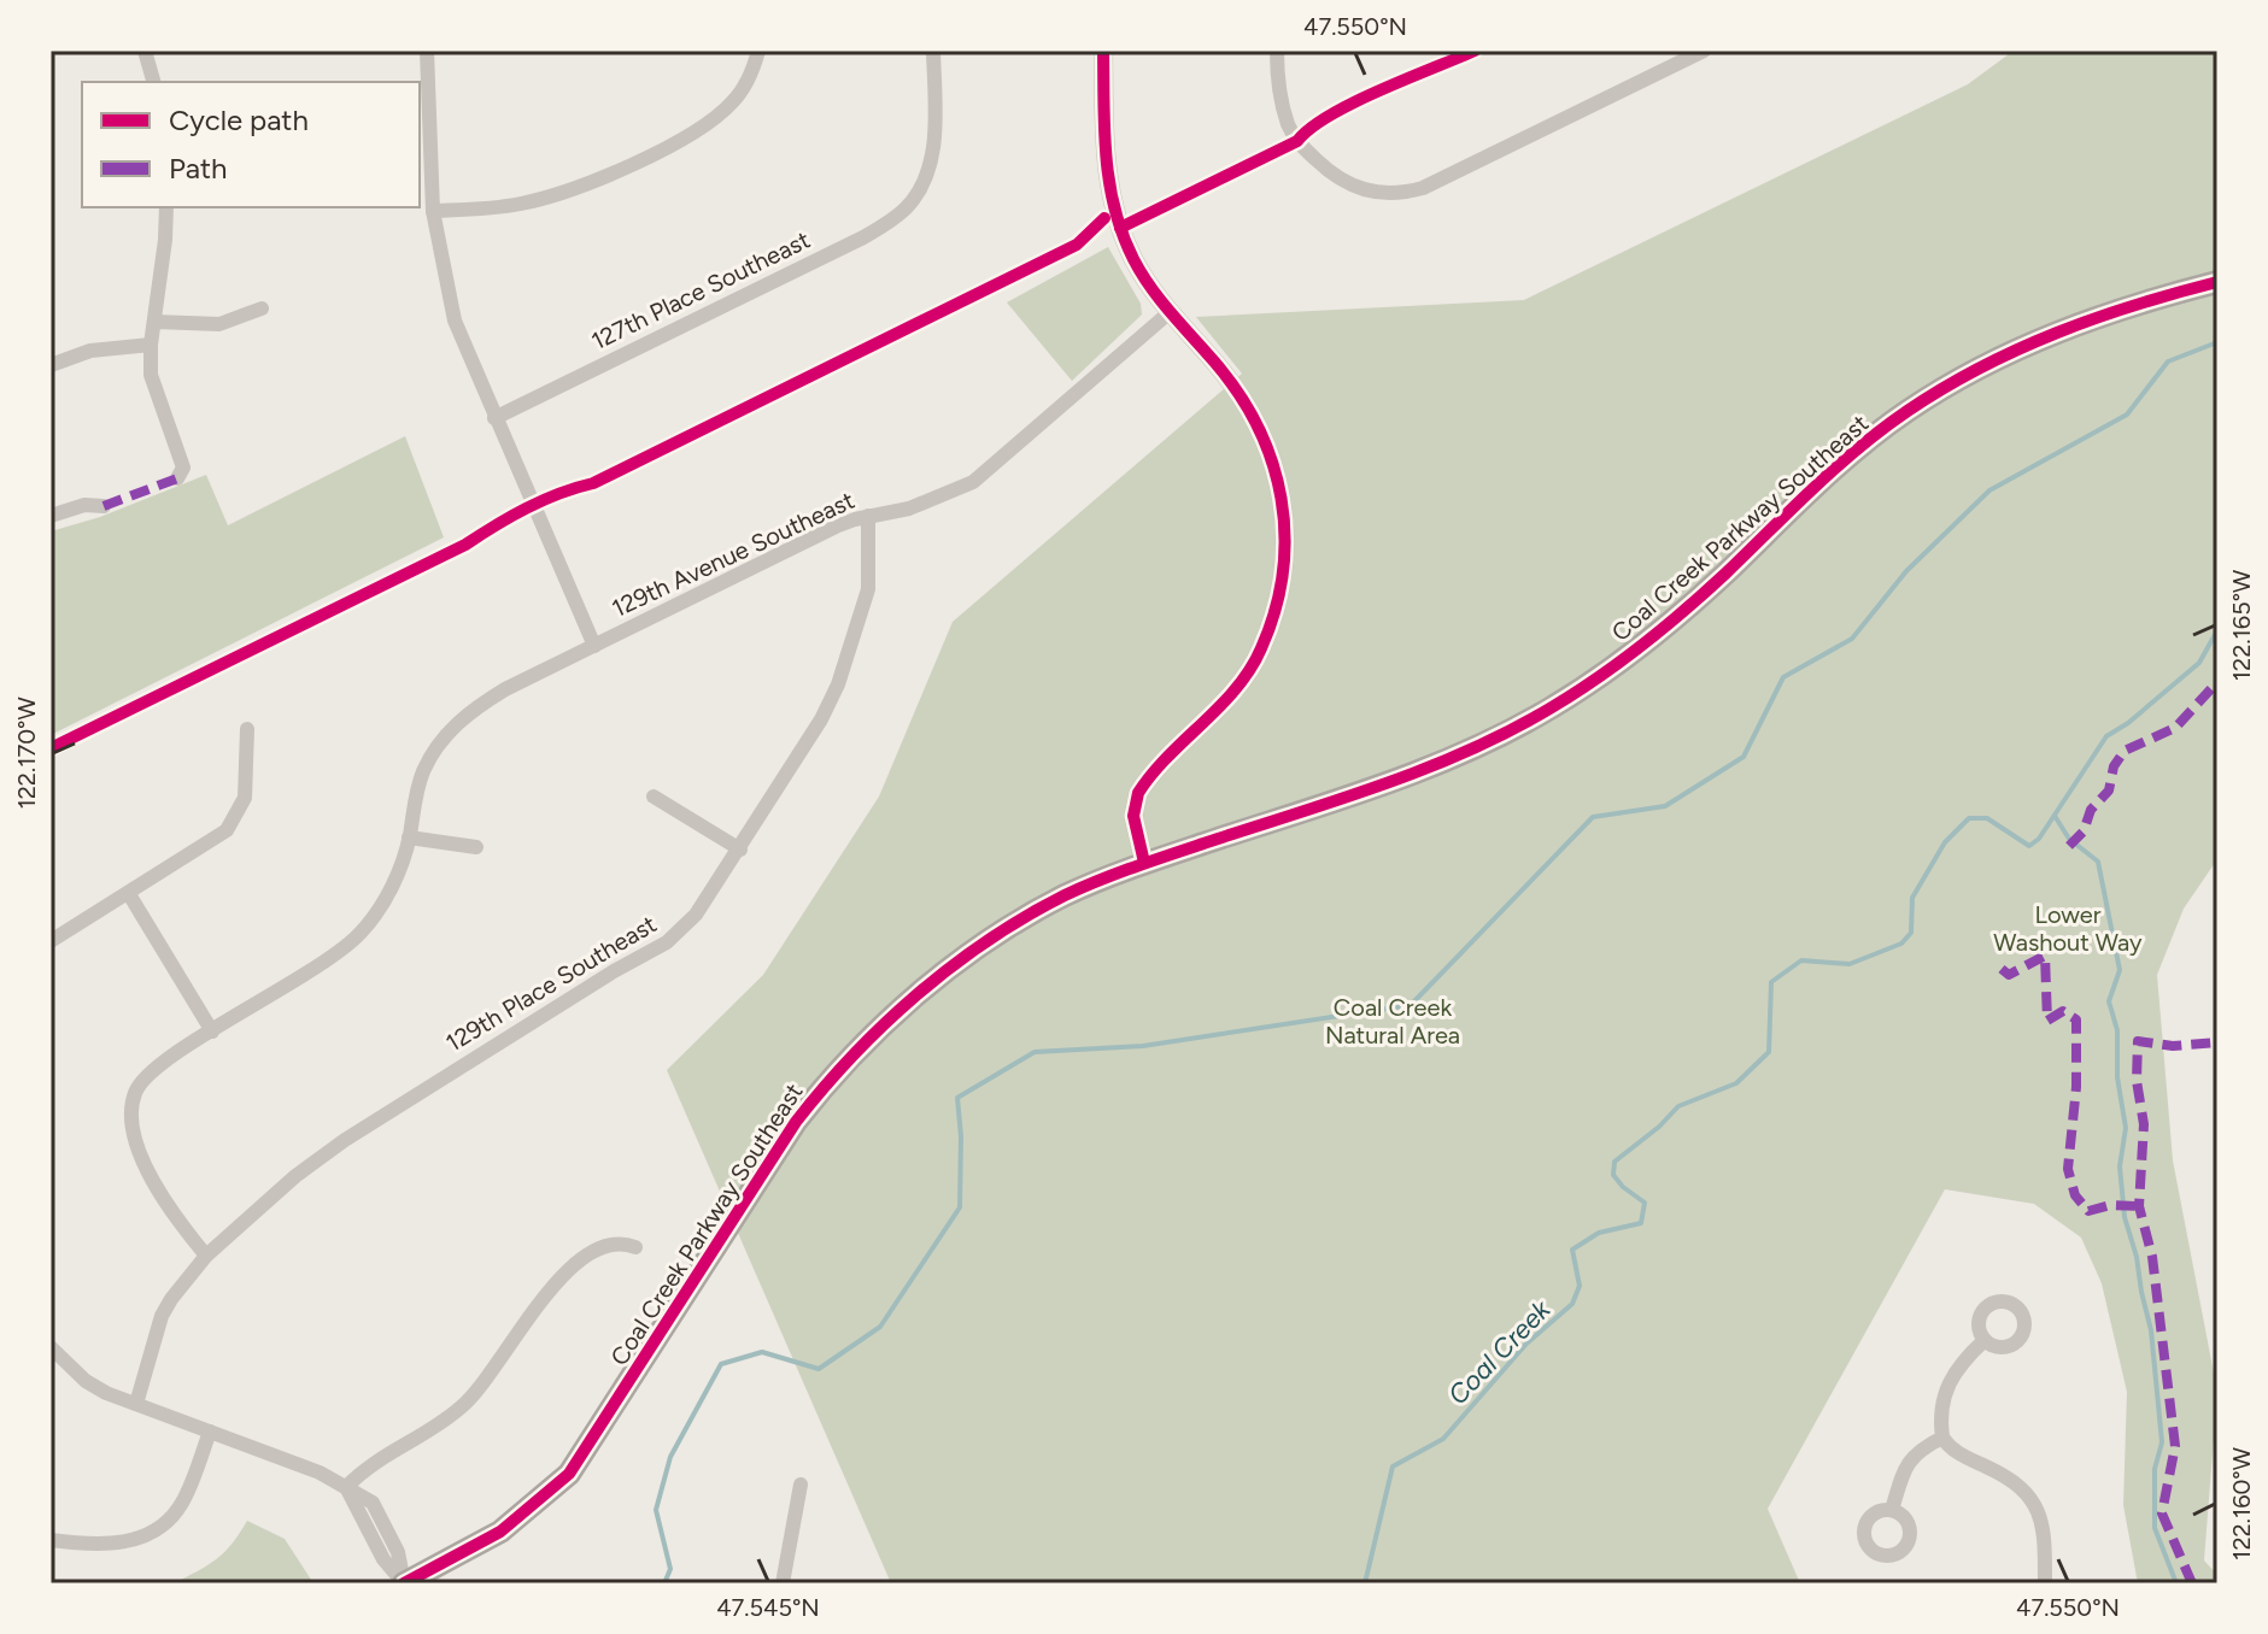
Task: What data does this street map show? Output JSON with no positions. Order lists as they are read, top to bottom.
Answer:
{
  "streets": {
    "main road": ["Coal Creek Parkway Southeast"],
    "street": ["127th Place Southeast", "129th Avenue Southeast", "129th Place Southeast"]
  },
  "crossings": [
    ["129th Avenue Southeast", "129th Place Southeast"]
  ],
  "water": ["Coal Creek"],
  "parks": ["Lower Washout Way", "Coal Creek Natural Area"],
  "legend": ["Cycle path", "Path"],
  "coordinates": [
    "47.550°N",
    "122.165°W",
    "122.170°W",
    "122.160°W",
    "47.545°N"
  ]
}
